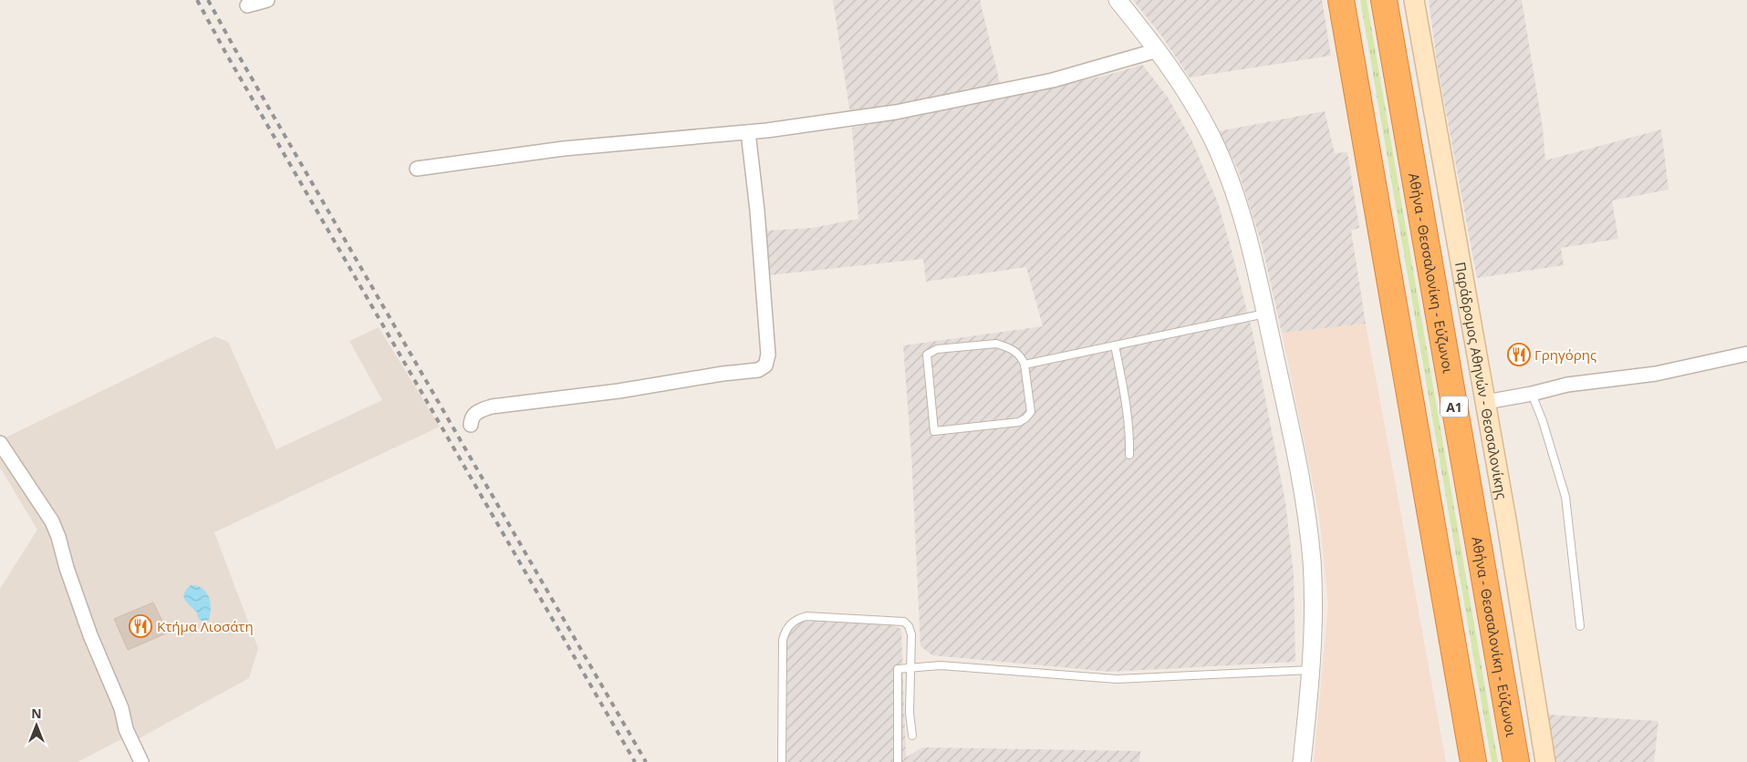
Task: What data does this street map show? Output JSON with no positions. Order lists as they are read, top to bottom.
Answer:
{
  "streets": {
    "highway": ["Αθήνα - Θεσσαλονίκη - Εύζωνοι", "Α1"],
    "main road": ["Παράδρομος Αθηνών - Θεσσαλονίκης"]
  },
  "places": {
    "restaurant": ["Γρηγόρης", "Κτήμα Λιοσάτη"]
  },
  "north": "top"
}
